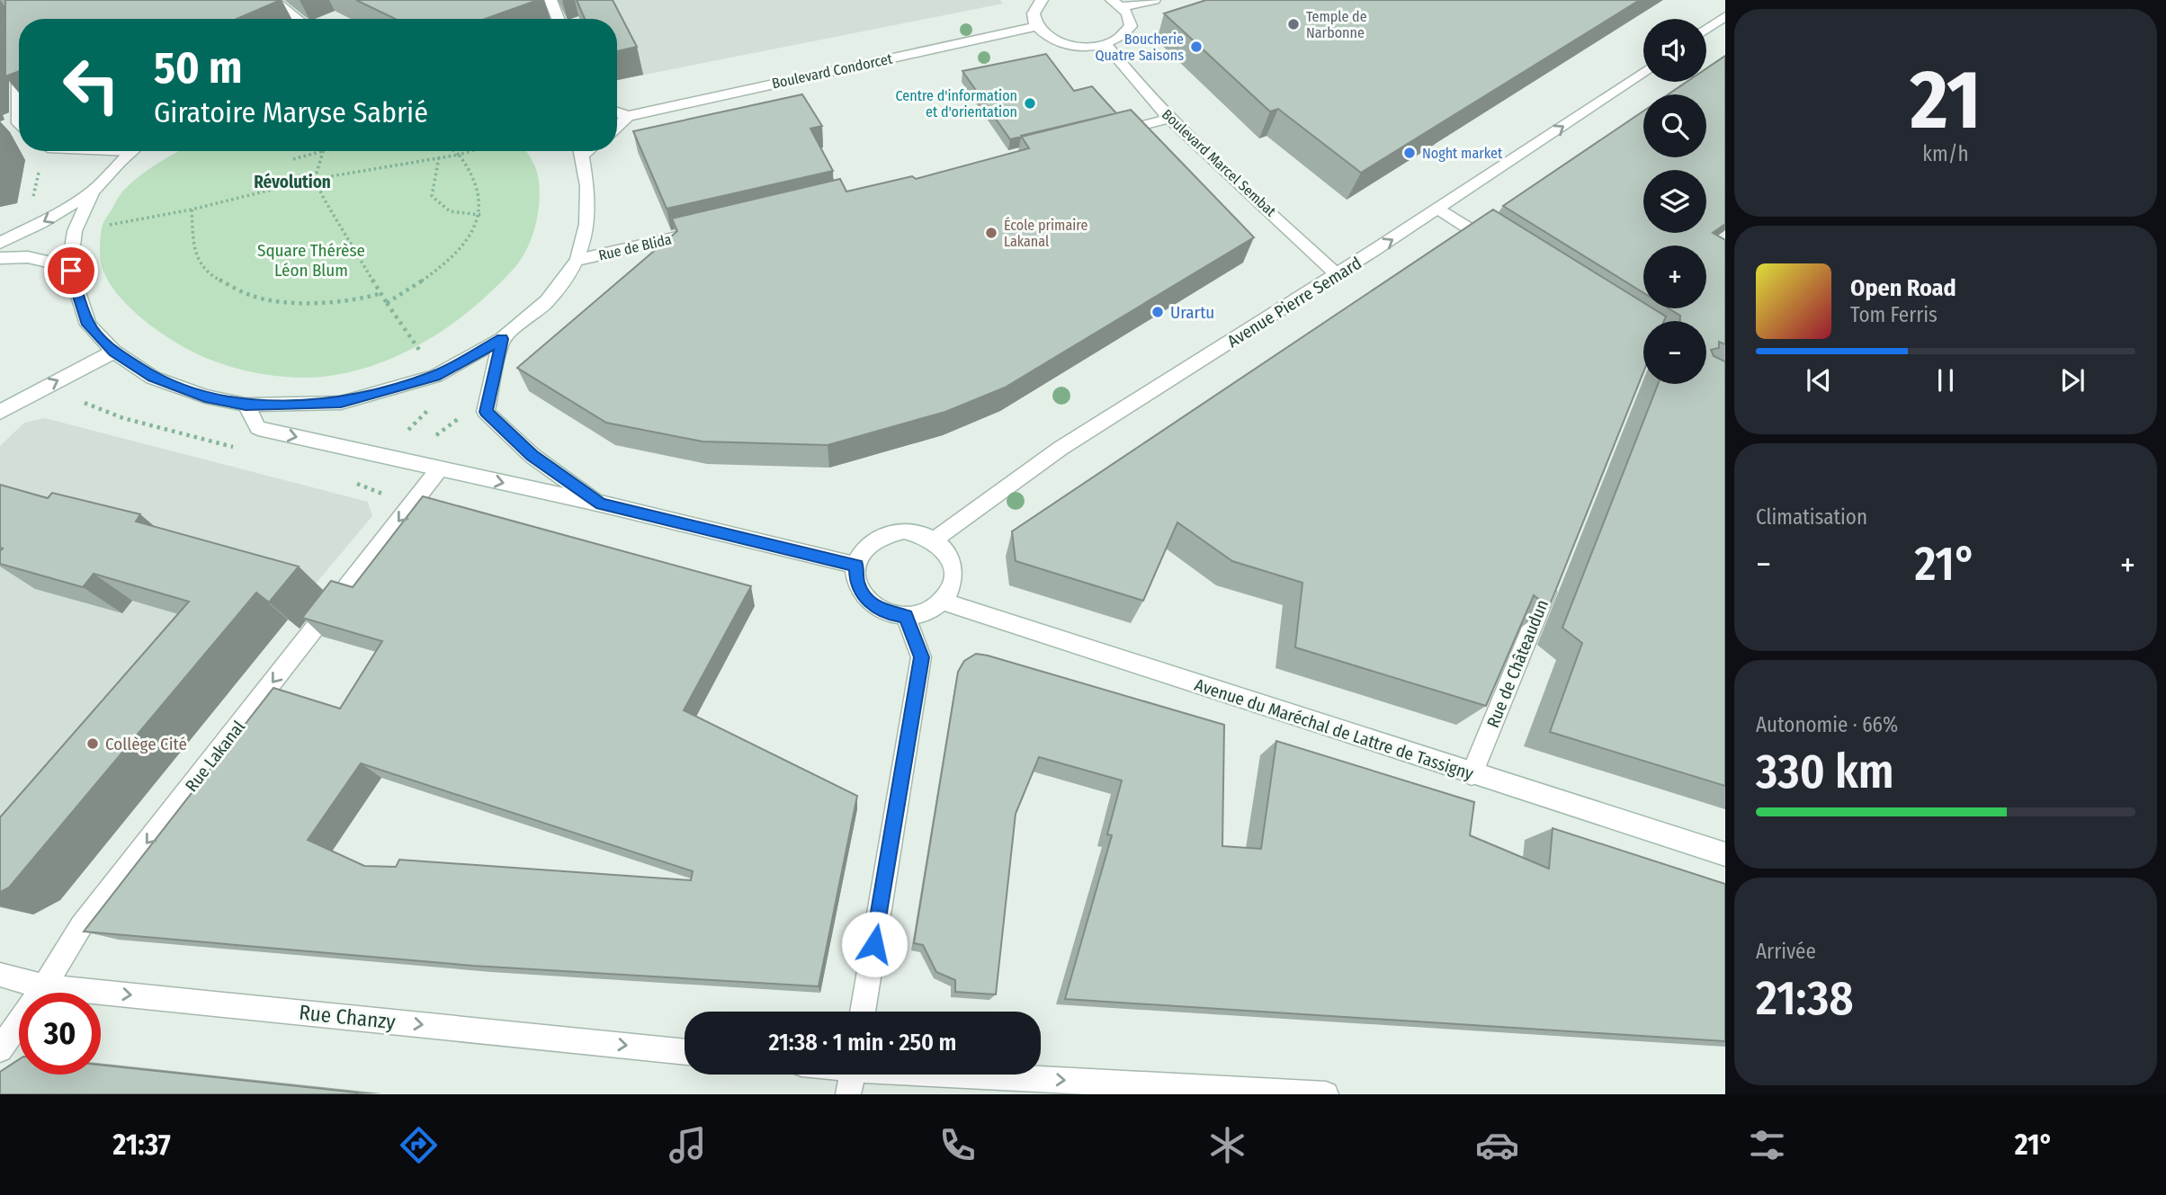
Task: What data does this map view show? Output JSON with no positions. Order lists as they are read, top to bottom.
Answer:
{
  "streets": {
    "street": [
      "Boulevard Condorcet",
      "Boulevard Marcel Sembat",
      "Rue de Blida",
      "Avenue Pierre Semard",
      "Rue de Châteaudun",
      "Avenue du Maréchal de Lattre de Tassigny",
      "Rue Lakanal",
      "Rue Chanzy"
    ]
  },
  "crossings": [
    ["Boulevard Marcel Sembat", "Avenue Pierre Semard"],
    ["Avenue Pierre Semard", "Avenue du Maréchal de Lattre de Tassigny"],
    ["Rue de Châteaudun", "Avenue du Maréchal de Lattre de Tassigny"],
    ["Rue Lakanal", "Rue Chanzy"]
  ],
  "one_way": ["Avenue Pierre Semard", "Rue Lakanal", "Rue Chanzy"],
  "districts": ["Révolution"],
  "parks": ["Square Thérèse Léon Blum"],
  "places": [
    "Temple de Narbonne",
    "Boucherie Quatre Saisons",
    "Centre d'information et d'orientation",
    "Noght market",
    "École primaire Lakanal",
    "Urartu",
    "Collège Cité"
  ],
  "page": {
    "tile": [
      ["21", "km/h"],
      "Climatisation",
      ["Autonomie · 66%", "330 km"],
      ["Arrivée", "21:38"]
    ],
    "map_buttons": ["+", "−"],
    "turn": ["50 m", "Giratoire Maryse Sabrié"],
    "song": ["Open Road", "Tom Ferris"],
    "heat": ["−", "21°", "+"],
    "limit": "30",
    "trip": "21:38 · 1 min · 250 m",
    "tabs": ["21:37", "21°"]
  }
}
